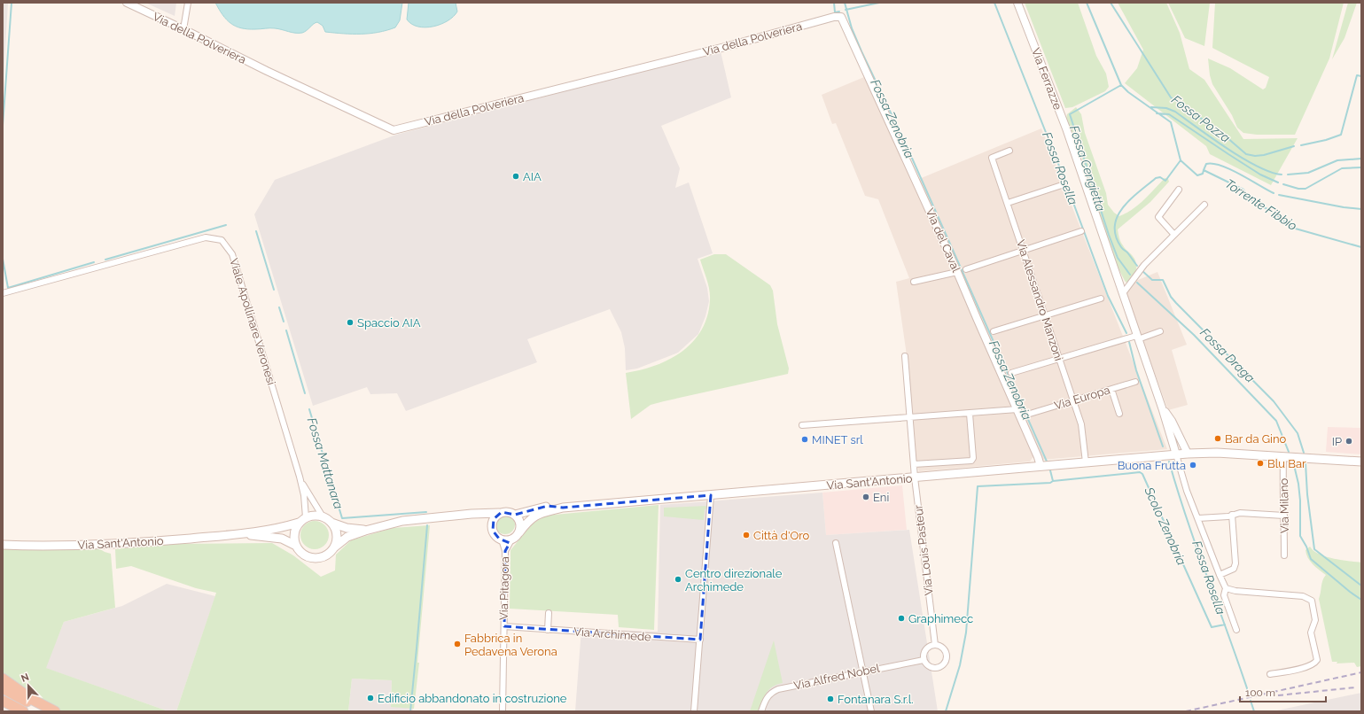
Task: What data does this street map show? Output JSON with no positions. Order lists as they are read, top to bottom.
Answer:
{
  "streets": {
    "main road": ["Via Sant'Antonio"],
    "street": [
      "Via della Polveriera",
      "Via Ferrazze",
      "Via del Caval",
      "Via Alessandro Manzoni",
      "Viale Apollinare Veronesi",
      "Via Europa",
      "Via Milano",
      "Via Louis Pasteur",
      "Via Pitagora",
      "Via Archimede",
      "Via Alfred Nobel"
    ]
  },
  "crossings": [
    ["Via della Polveriera", "Via del Caval"],
    ["Via del Caval", "Via Sant'Antonio"],
    ["Via Alessandro Manzoni", "Via Europa"],
    ["Via Alessandro Manzoni", "Via Sant'Antonio"],
    ["Viale Apollinare Veronesi", "Via Sant'Antonio"],
    ["Via Sant'Antonio", "Via Milano"],
    ["Via Sant'Antonio", "Via Louis Pasteur"],
    ["Via Sant'Antonio", "Via Pitagora"],
    ["Via Louis Pasteur", "Via Alfred Nobel"],
    ["Via Pitagora", "Via Archimede"]
  ],
  "water": [
    "Fossa Zenobria",
    "Fossa Pozza",
    "Fossa Rosella",
    "Fossa Cengietta",
    "Torrente Fibbio",
    "Fossa Draga",
    "Fossa Mattanara",
    "Scolo Zenobria"
  ],
  "places": [
    "AIA",
    "Spaccio AIA",
    "Bar da Gino",
    "MINET srl",
    "IP",
    "Blu Bar",
    "Buona Frutta",
    "Eni",
    "Città d'Oro",
    "Centro direzionale Archimede",
    "Graphimecc",
    "Fabbrica in Pedavena Verona",
    "Edificio abbandonato in costruzione",
    "Fontanara S.r.l."
  ],
  "scale_bar": "100 m",
  "north": "top"
}
